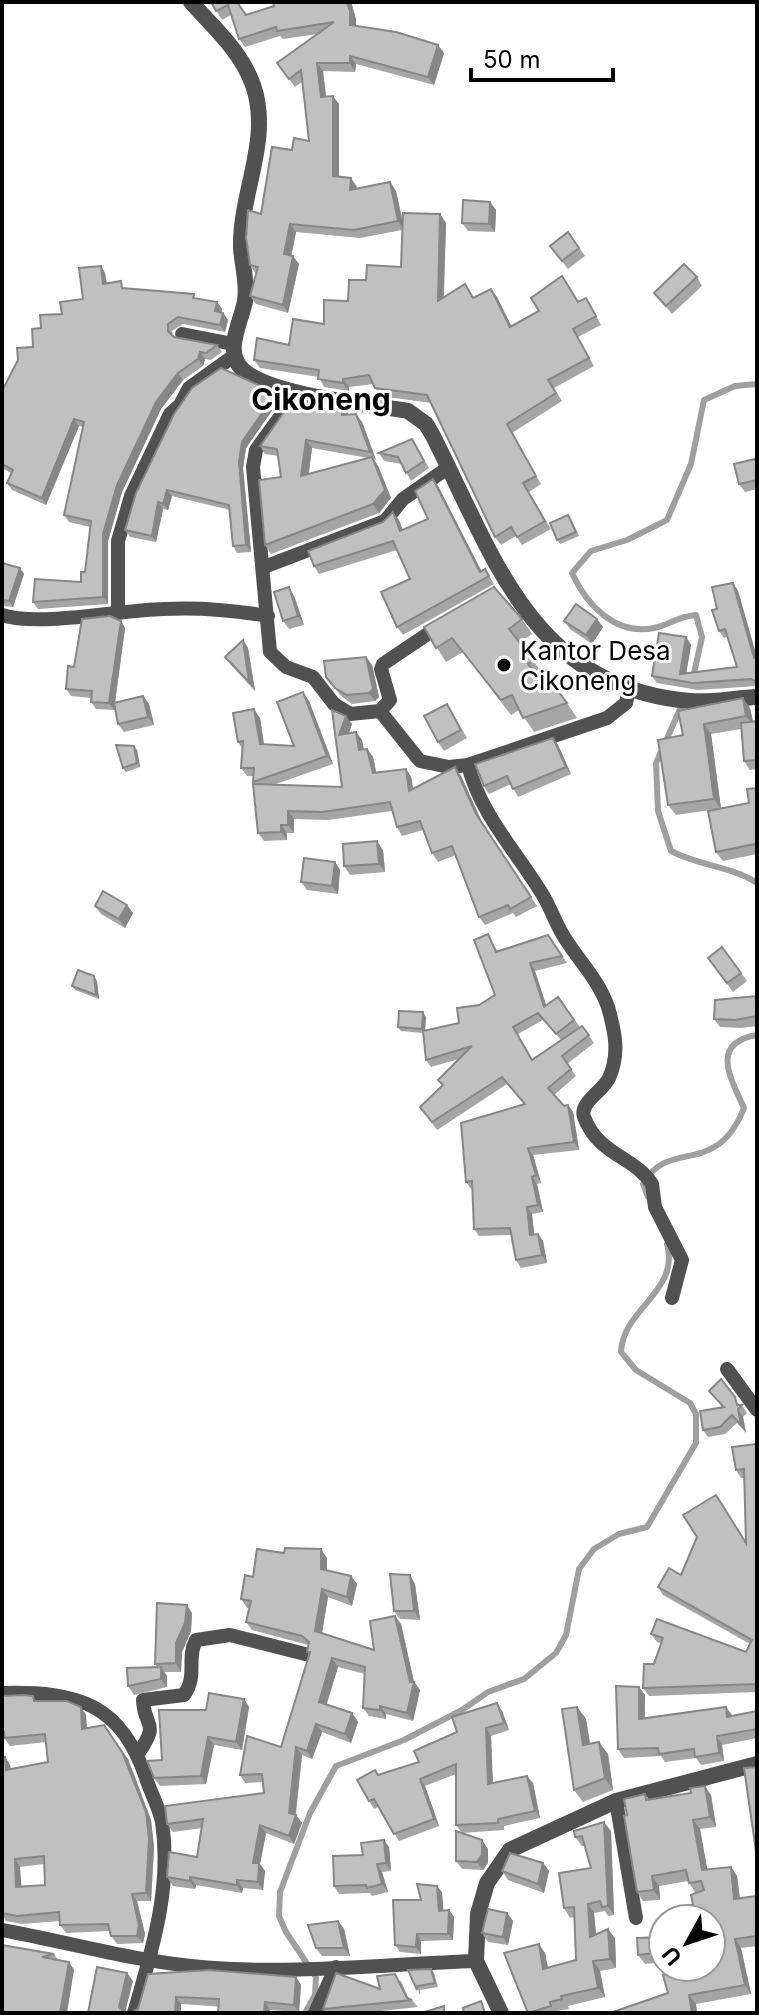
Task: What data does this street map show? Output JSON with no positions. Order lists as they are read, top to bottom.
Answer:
{
  "districts": ["Cikoneng"],
  "places": ["Kantor Desa Cikoneng"],
  "scale_bar": "50 m",
  "north": "bottom left"
}
